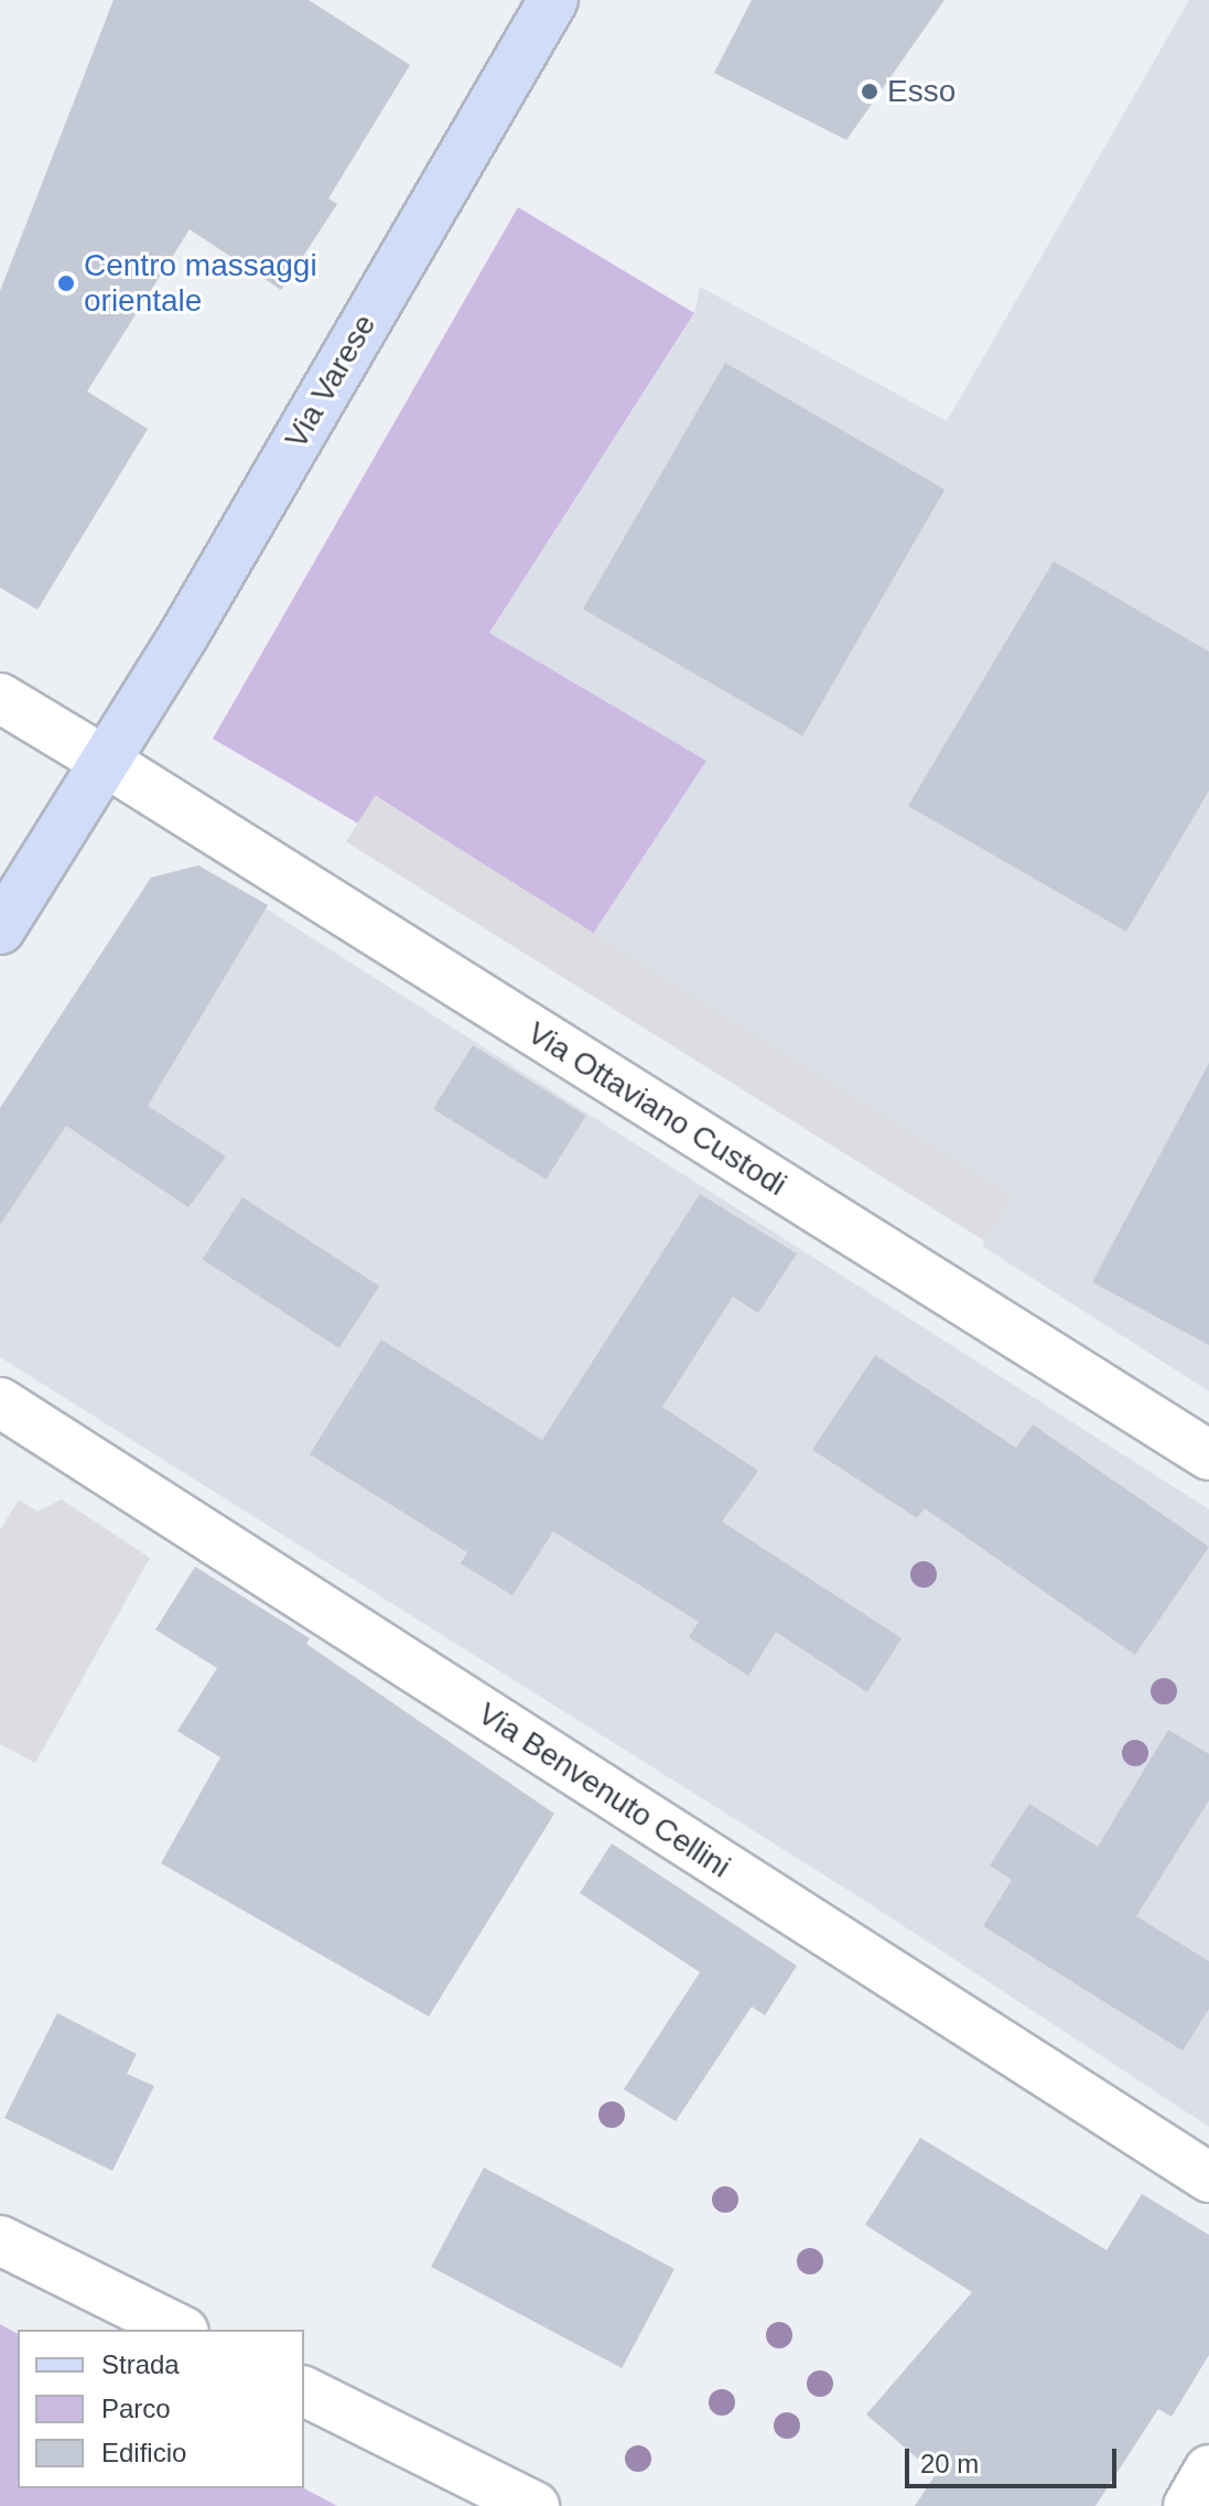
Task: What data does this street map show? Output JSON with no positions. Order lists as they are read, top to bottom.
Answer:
{
  "streets": {
    "main road": ["Via Varese"],
    "street": ["Via Ottaviano Custodi", "Via Benvenuto Cellini"]
  },
  "crossings": [
    ["Via Varese", "Via Ottaviano Custodi"]
  ],
  "places": ["Esso", "Centro massaggi orientale"],
  "legend": ["Strada", "Parco", "Edificio"],
  "scale_bar": "20 m"
}
